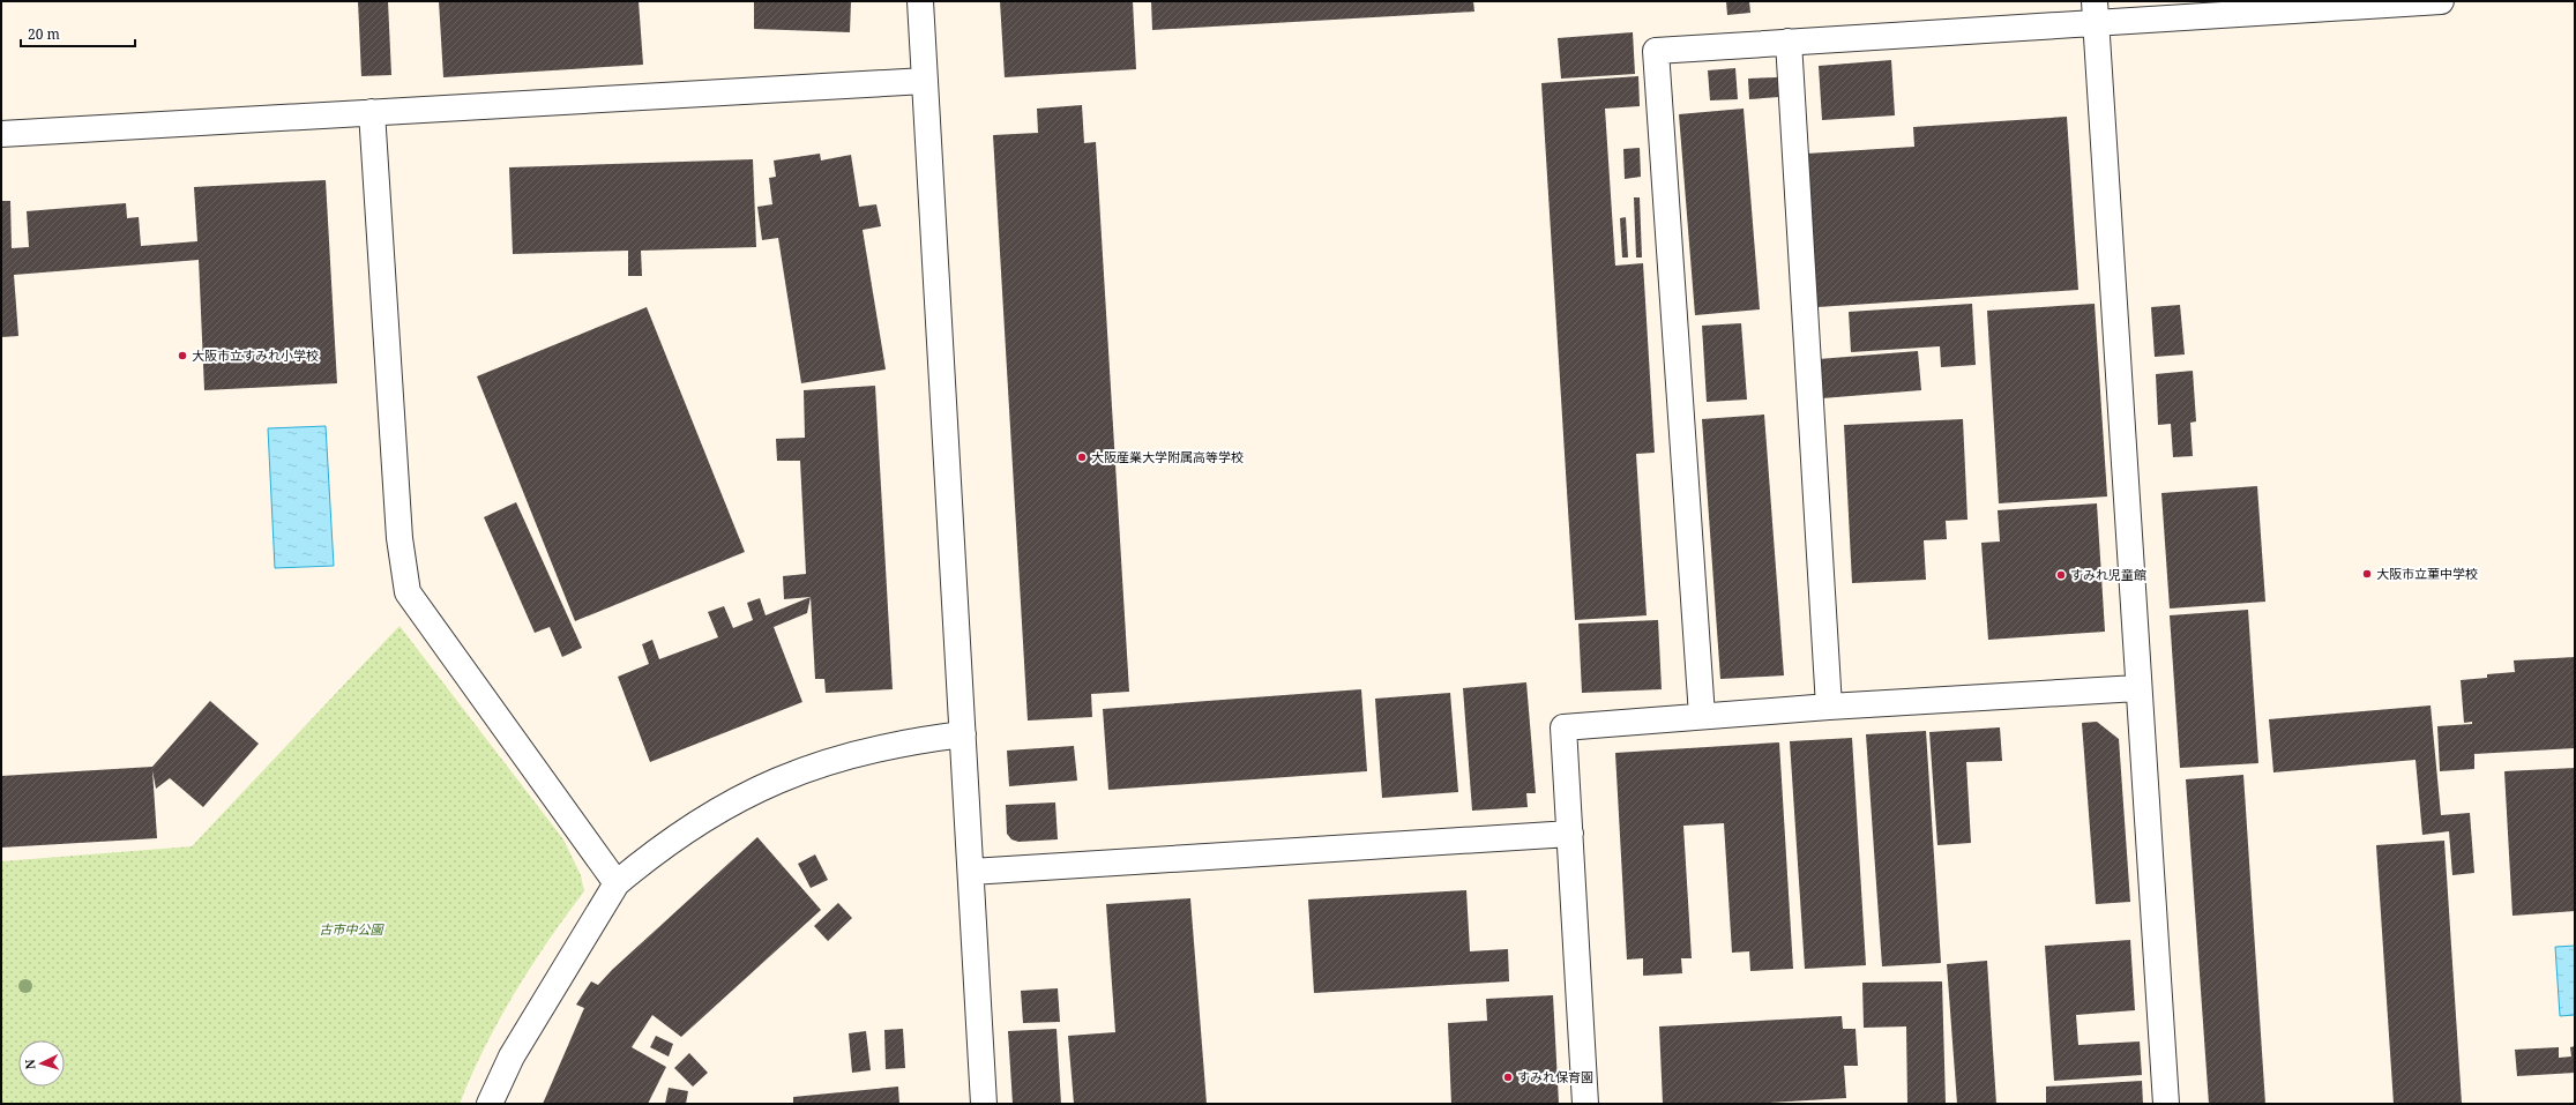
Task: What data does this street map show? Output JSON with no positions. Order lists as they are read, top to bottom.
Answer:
{
  "parks": ["古市中公園"],
  "places": [
    "大阪市立すみれ小学校",
    "大阪産業大学附属高等学校",
    "大阪市立菫中学校",
    "すみれ児童館",
    "すみれ保育園"
  ],
  "scale_bar": "20 m",
  "north": "left"
}
